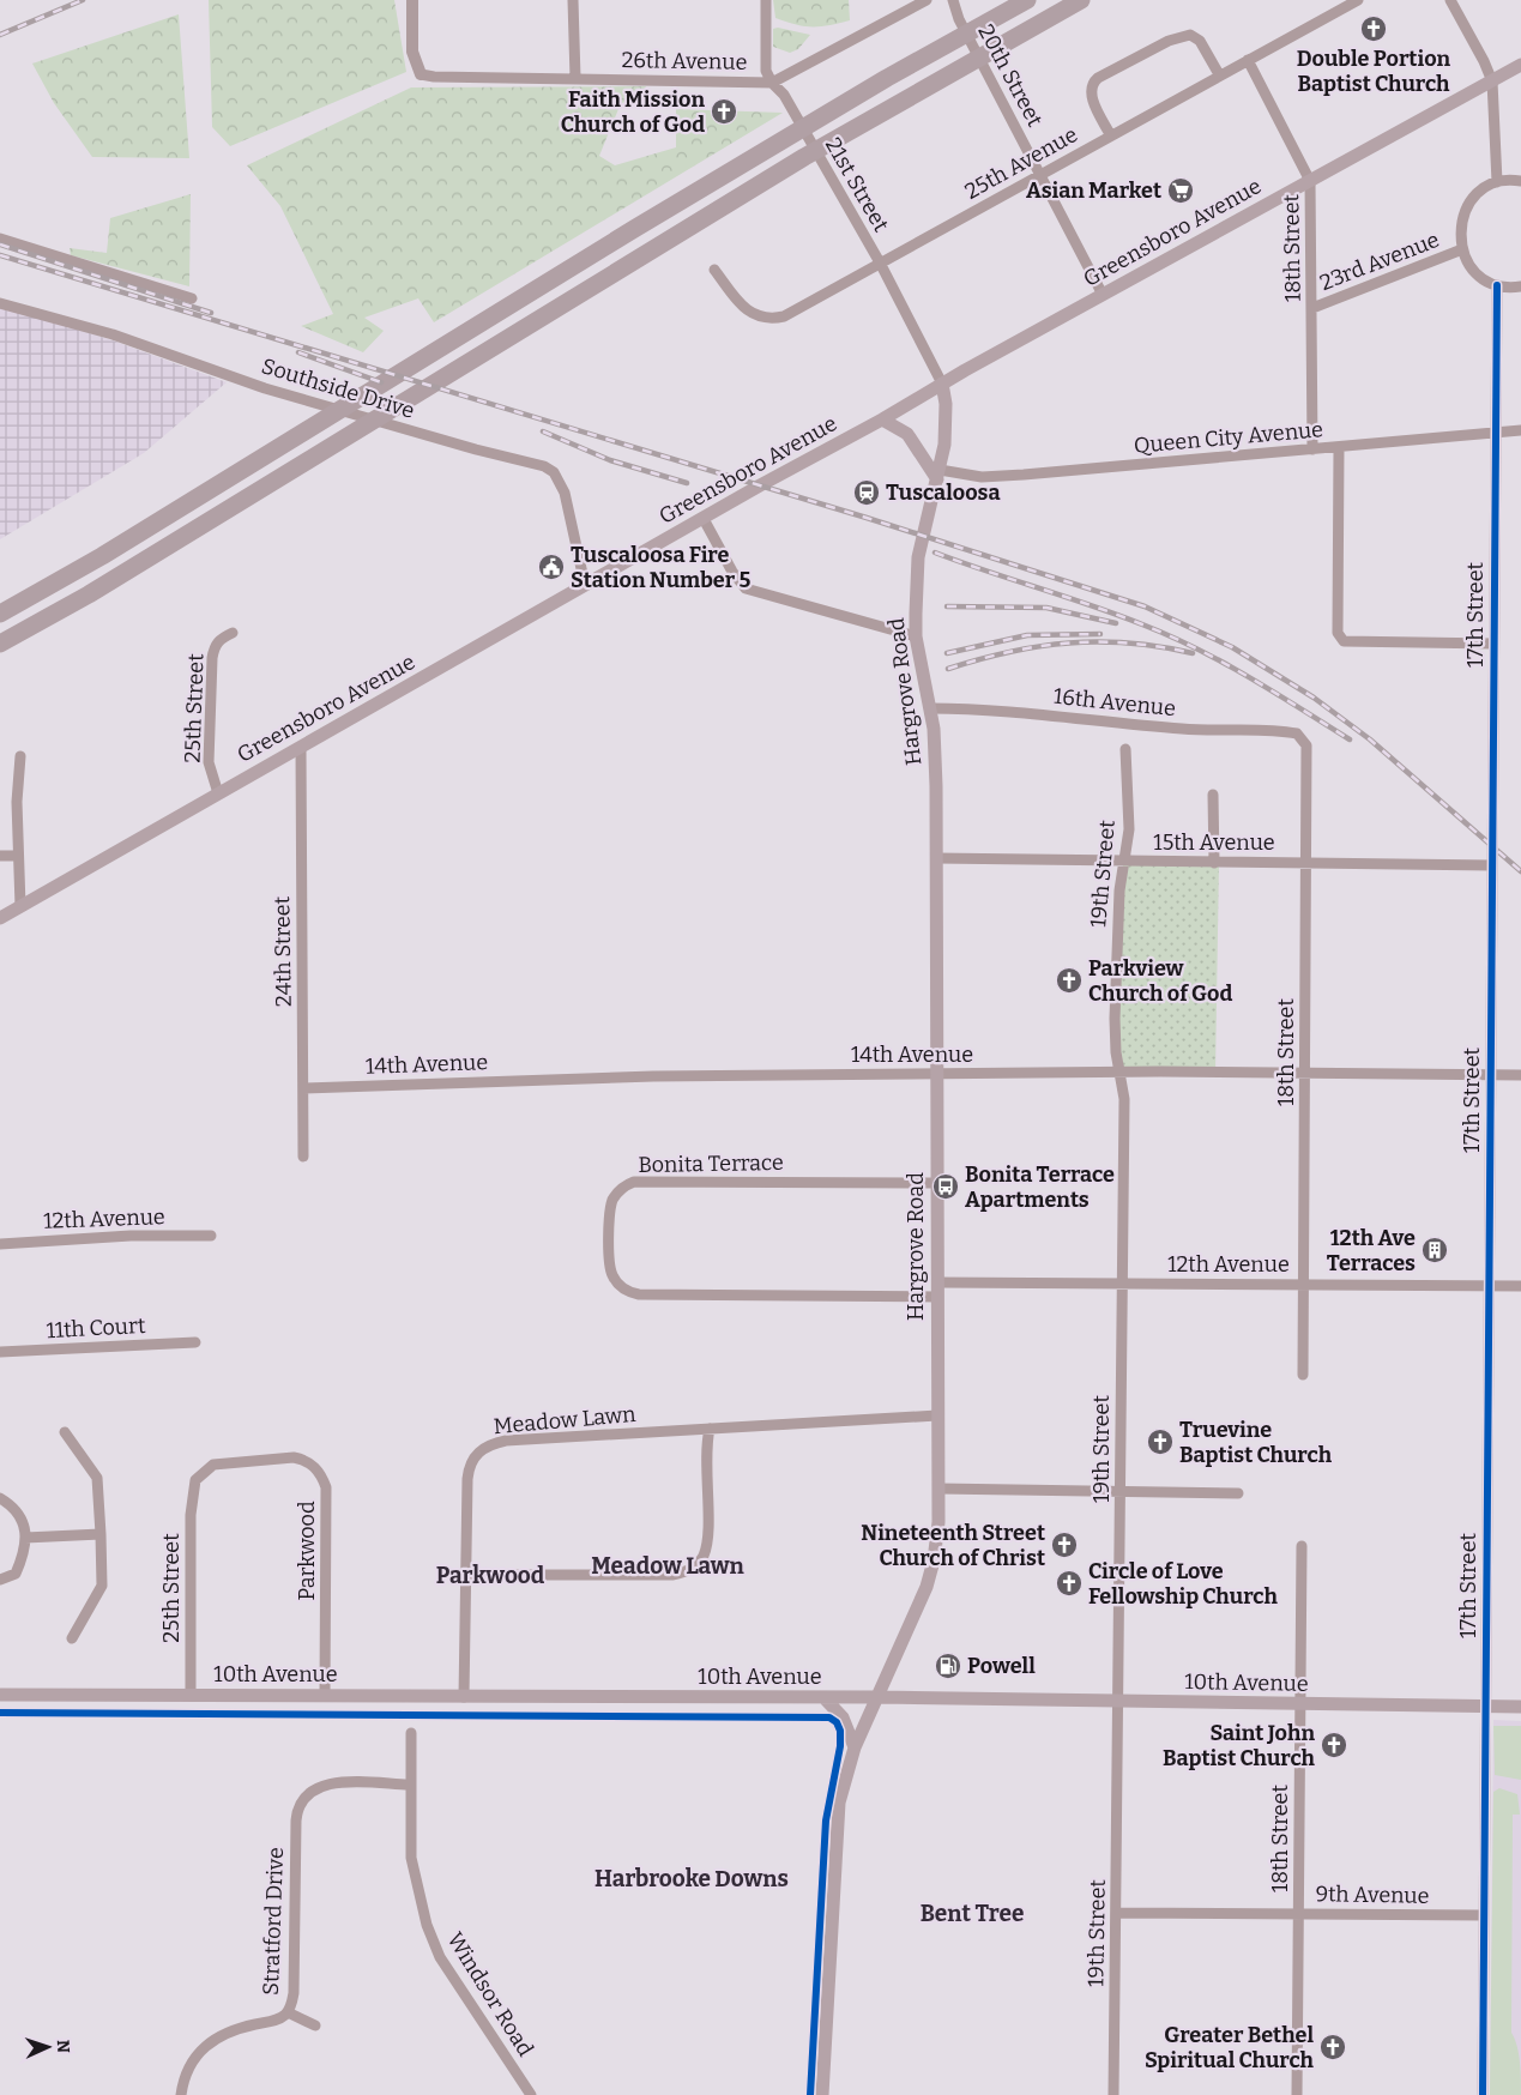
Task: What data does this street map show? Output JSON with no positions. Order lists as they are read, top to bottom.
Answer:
{
  "streets": {
    "main road": ["Greensboro Avenue", "Hargrove Road", "10th Avenue"],
    "street": [
      "26th Avenue",
      "20th Street",
      "25th Avenue",
      "21st Street",
      "18th Street",
      "23rd Avenue",
      "Southside Drive",
      "Queen City Avenue",
      "17th Street",
      "16th Avenue",
      "25th Street",
      "15th Avenue",
      "19th Street",
      "24th Street",
      "14th Avenue",
      "Bonita Terrace",
      "12th Avenue",
      "11th Court",
      "Meadow Lawn",
      "Parkwood",
      "9th Avenue",
      "Stratford Drive",
      "Windsor Road"
    ]
  },
  "crossings": [
    ["26th Avenue", "21st Street"],
    ["20th Street", "25th Avenue"],
    ["20th Street", "Greensboro Avenue"],
    ["25th Avenue", "21st Street"],
    ["25th Avenue", "18th Street"],
    ["21st Street", "Greensboro Avenue"],
    ["21st Street", "Hargrove Road"],
    ["Greensboro Avenue", "18th Street"],
    ["Greensboro Avenue", "Southside Drive"],
    ["Greensboro Avenue", "Hargrove Road"],
    ["Greensboro Avenue", "25th Street"],
    ["Greensboro Avenue", "24th Street"],
    ["18th Street", "23rd Avenue"],
    ["18th Street", "Queen City Avenue"],
    ["18th Street", "16th Avenue"],
    ["18th Street", "15th Avenue"],
    ["18th Street", "14th Avenue"],
    ["18th Street", "12th Avenue"],
    ["18th Street", "10th Avenue"],
    ["18th Street", "9th Avenue"],
    ["Queen City Avenue", "17th Street"],
    ["Queen City Avenue", "Hargrove Road"],
    ["17th Street", "15th Avenue"],
    ["17th Street", "14th Avenue"],
    ["17th Street", "12th Avenue"],
    ["17th Street", "10th Avenue"],
    ["17th Street", "9th Avenue"],
    ["Hargrove Road", "16th Avenue"],
    ["Hargrove Road", "15th Avenue"],
    ["Hargrove Road", "14th Avenue"],
    ["Hargrove Road", "Bonita Terrace"],
    ["Hargrove Road", "12th Avenue"],
    ["Hargrove Road", "Meadow Lawn"],
    ["Hargrove Road", "10th Avenue"],
    ["25th Street", "Parkwood"],
    ["25th Street", "10th Avenue"],
    ["15th Avenue", "19th Street"],
    ["19th Street", "14th Avenue"],
    ["19th Street", "12th Avenue"],
    ["19th Street", "10th Avenue"],
    ["19th Street", "9th Avenue"],
    ["24th Street", "14th Avenue"],
    ["Bonita Terrace", "12th Avenue"],
    ["Meadow Lawn", "10th Avenue"],
    ["Parkwood", "10th Avenue"],
    ["Stratford Drive", "Windsor Road"]
  ],
  "districts": [
    "Meadow Lawn",
    "Parkwood",
    "Harbrooke Downs",
    "Bent Tree"
  ],
  "places": {
    "church": [
      "Double Portion Baptist Church",
      "Faith Mission Church of God",
      "Parkview Church of God",
      "Truevine Baptist Church",
      "Nineteenth Street Church of Christ",
      "Circle of Love Fellowship Church",
      "Saint John Baptist Church",
      "Greater Bethel Spiritual Church"
    ],
    "supermarket": ["Asian Market"],
    "station": ["Tuscaloosa"],
    "public building": ["Tuscaloosa Fire Station Number 5"],
    "bus stop": ["Bonita Terrace Apartments"],
    "building": ["12th Ave Terraces"],
    "fuel station": ["Powell"]
  },
  "north": "right"
}
